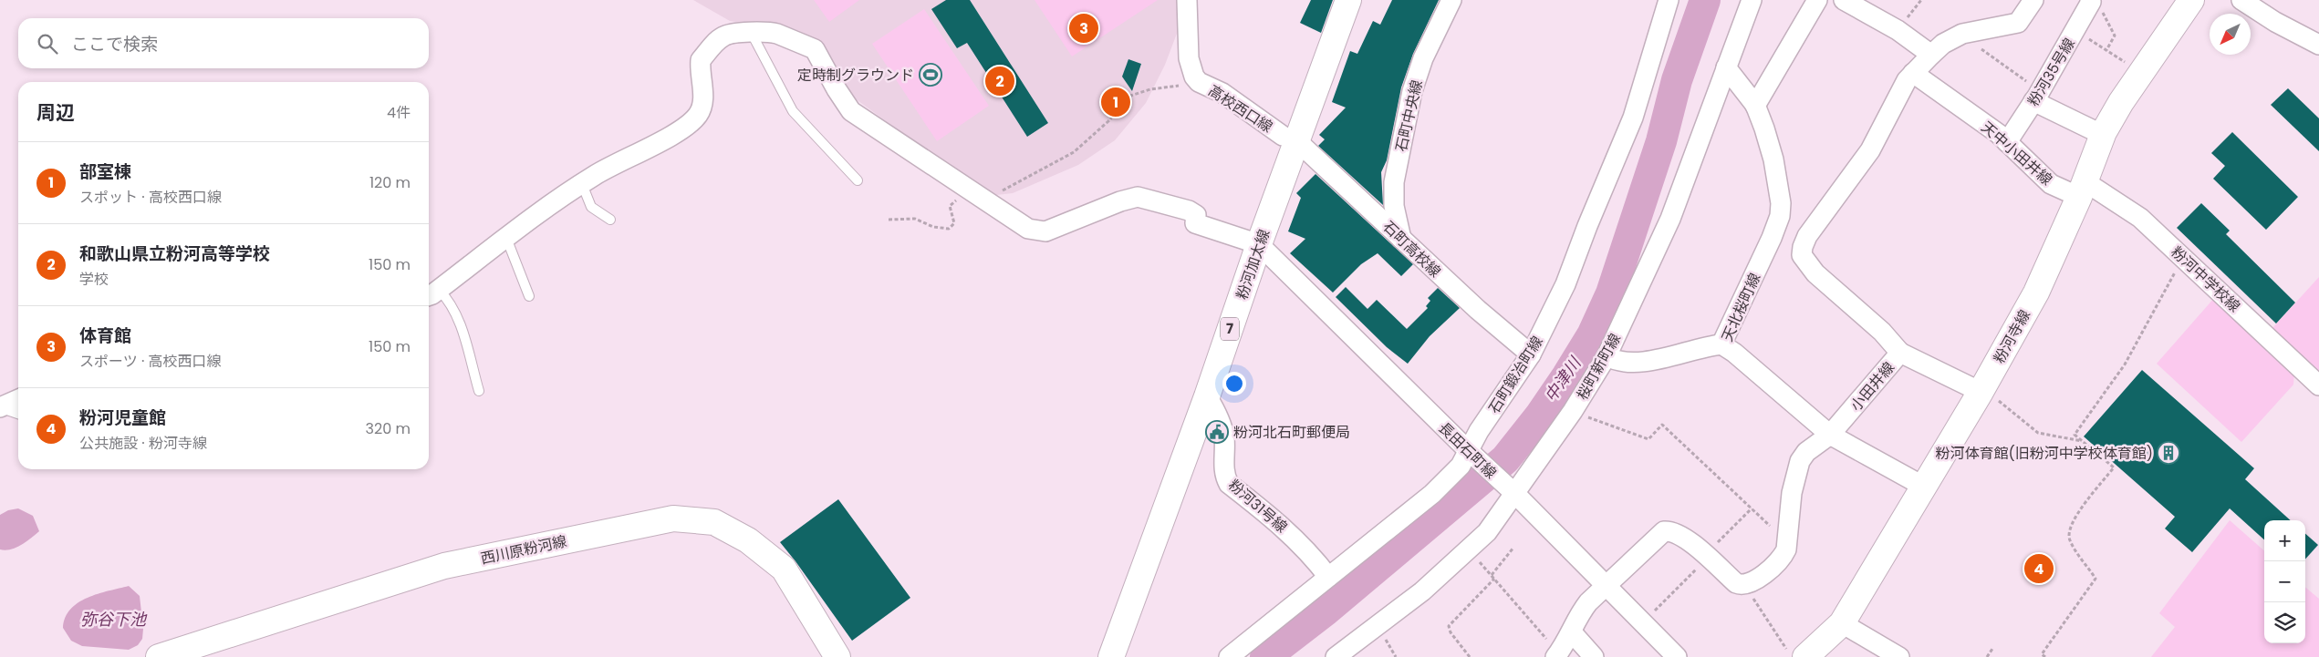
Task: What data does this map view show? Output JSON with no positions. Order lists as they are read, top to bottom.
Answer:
{
  "streets": {
    "main road": [
      "粉河加太線",
      "7",
      "粉河寺線",
      "西川原粉河線"
    ],
    "street": [
      "粉河35号線",
      "高校西口線",
      "石町中央線",
      "天中小田井線",
      "石町高校線",
      "粉河中学校線",
      "天北桜町線",
      "桜町新町線",
      "石町鍛冶町線",
      "小田井線",
      "長田石町線",
      "粉河31号線"
    ]
  },
  "crossings": [
    ["粉河35号線", "天中小田井線"],
    ["高校西口線", "石町高校線"],
    ["高校西口線", "粉河加太線"],
    ["石町中央線", "石町高校線"],
    ["天中小田井線", "粉河中学校線"],
    ["天中小田井線", "粉河寺線"],
    ["石町高校線", "粉河加太線"],
    ["石町高校線", "石町鍛冶町線"],
    ["粉河加太線", "長田石町線"],
    ["粉河加太線", "粉河31号線"],
    ["粉河中学校線", "粉河寺線"],
    ["天北桜町線", "粉河寺線"],
    ["天北桜町線", "桜町新町線"],
    ["天北桜町線", "小田井線"],
    ["桜町新町線", "長田石町線"],
    ["石町鍛冶町線", "長田石町線"],
    ["石町鍛冶町線", "粉河31号線"]
  ],
  "water": ["中津川", "弥谷下池"],
  "places": {
    "sports": ["定時制グラウンド"],
    "public building": ["粉河北石町郵便局"],
    "building": ["粉河体育館(旧粉河中学校体育館)"]
  },
  "north": "bottom left",
  "page": {
    "pins": [
      "3",
      "2",
      "1",
      "4"
    ],
    "search": "ここで検索",
    "heading": ["周辺", "4件"],
    "list": [
      {
        "mark": "1",
        "name": "部室棟",
        "note": "スポット · 高校西口線",
        "value": "120 m"
      },
      {
        "mark": "2",
        "name": "和歌山県立粉河高等学校",
        "note": "学校",
        "value": "150 m"
      },
      {
        "mark": "3",
        "name": "体育館",
        "note": "スポーツ · 高校西口線",
        "value": "150 m"
      },
      {
        "mark": "4",
        "name": "粉河児童館",
        "note": "公共施設 · 粉河寺線",
        "value": "320 m"
      }
    ],
    "map_buttons": ["+", "−"]
  }
}
